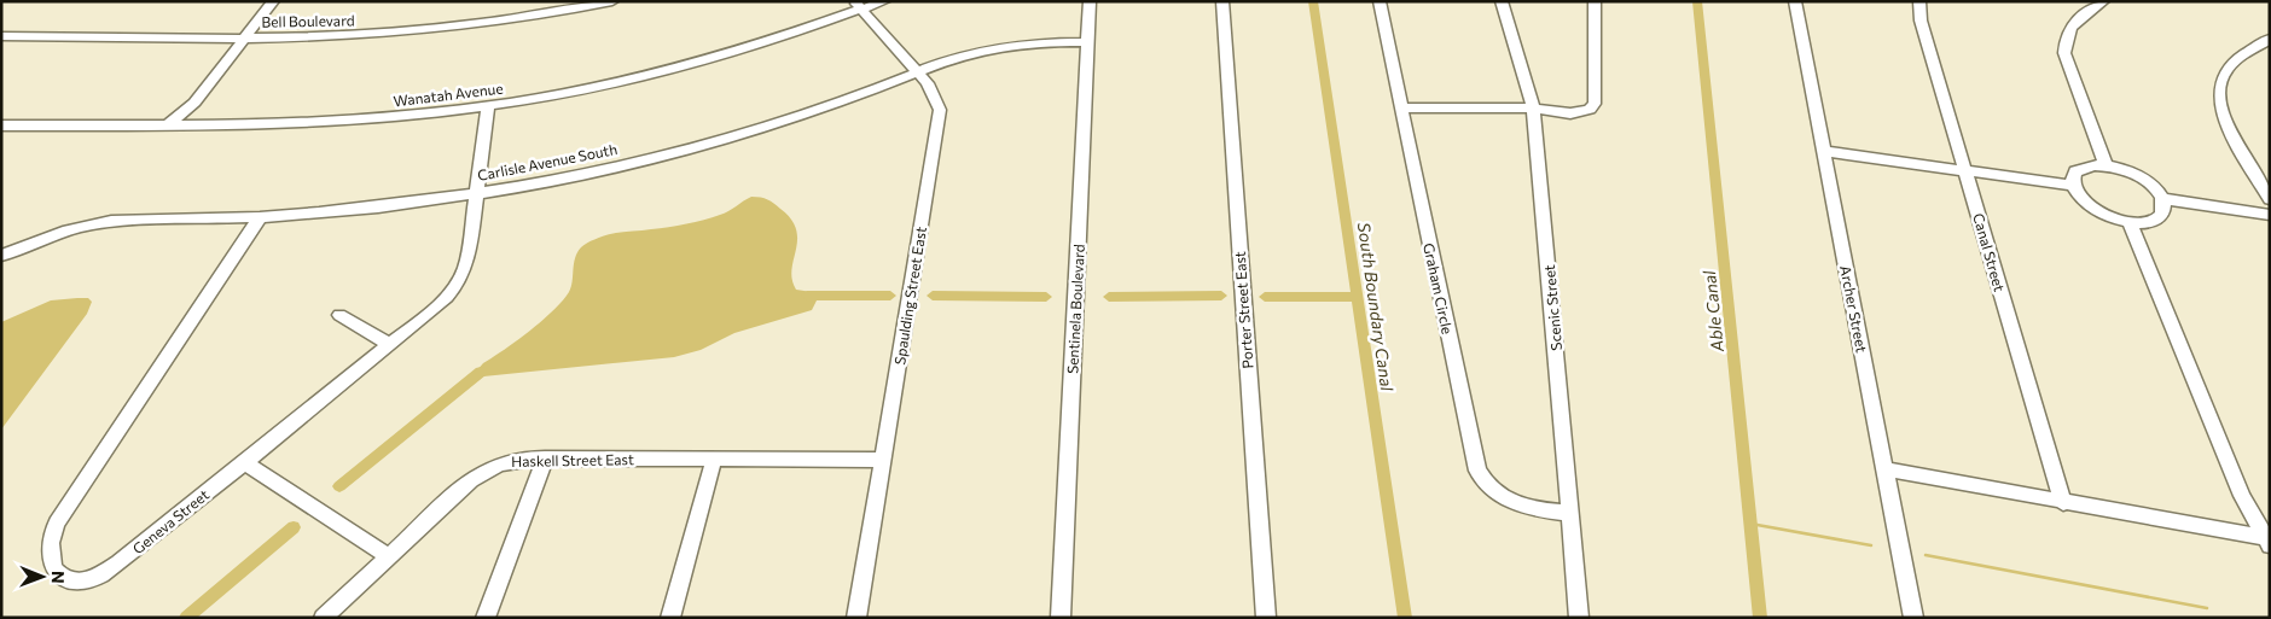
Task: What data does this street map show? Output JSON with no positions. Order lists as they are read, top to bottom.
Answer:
{
  "streets": {
    "street": [
      "Bell Boulevard",
      "Wanatah Avenue",
      "Carlisle Avenue South",
      "Canal Street",
      "Graham Circle",
      "Spaulding Street East",
      "Scenic Street",
      "Sentinela Boulevard",
      "Archer Street",
      "Porter Street East",
      "Haskell Street East",
      "Geneva Street"
    ]
  },
  "crossings": [
    ["Wanatah Avenue", "Spaulding Street East"],
    ["Wanatah Avenue", "Geneva Street"],
    ["Carlisle Avenue South", "Spaulding Street East"],
    ["Carlisle Avenue South", "Sentinela Boulevard"],
    ["Carlisle Avenue South", "Geneva Street"],
    ["Graham Circle", "Scenic Street"],
    ["Spaulding Street East", "Haskell Street East"]
  ],
  "water": ["South Boundary Canal", "Able Canal"],
  "north": "right"
}
